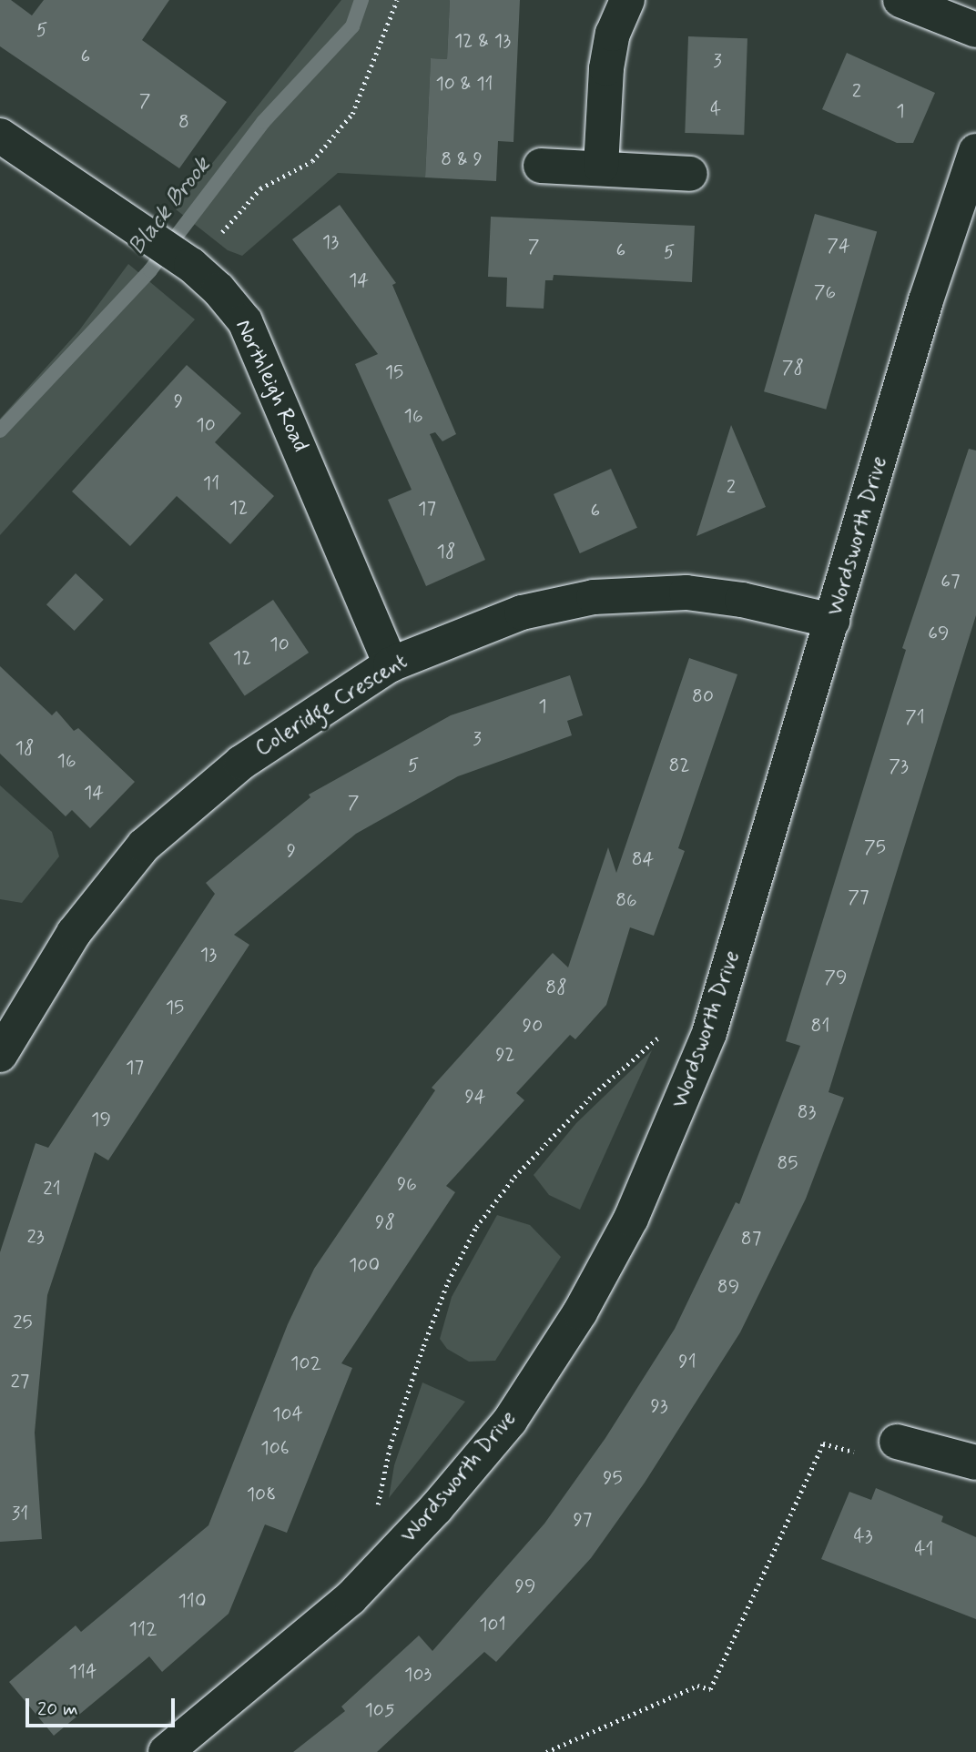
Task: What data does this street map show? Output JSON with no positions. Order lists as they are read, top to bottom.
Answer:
{
  "streets": {
    "street": ["Northleigh Road", "Wordsworth Drive", "Coleridge Crescent"]
  },
  "crossings": [
    ["Northleigh Road", "Coleridge Crescent"],
    ["Wordsworth Drive", "Coleridge Crescent"]
  ],
  "water": ["Black Brook"],
  "house_numbers": [
    "5",
    "12 & 13",
    "6",
    "3",
    "10 & 11",
    "2",
    "7",
    "4",
    "1",
    "8",
    "8 & 9",
    "13",
    "74",
    "7",
    "6",
    "5",
    "14",
    "76",
    "78",
    "15",
    "9",
    "16",
    "10",
    "11",
    "2",
    "12",
    "17",
    "6",
    "18",
    "67",
    "69",
    "10",
    "12",
    "80",
    "1",
    "71",
    "3",
    "18",
    "16",
    "5",
    "82",
    "73",
    "14",
    "7",
    "75",
    "9",
    "84",
    "77",
    "86",
    "13",
    "79",
    "88",
    "15",
    "90",
    "81",
    "92",
    "17",
    "94",
    "83",
    "19",
    "85",
    "96",
    "21",
    "98",
    "23",
    "87",
    "100",
    "89",
    "25",
    "91",
    "102",
    "27",
    "93",
    "104",
    "106",
    "95",
    "108",
    "31",
    "97",
    "43",
    "41",
    "99",
    "110",
    "101",
    "112",
    "114",
    "103",
    "105"
  ],
  "scale_bar": "20 m"
}
